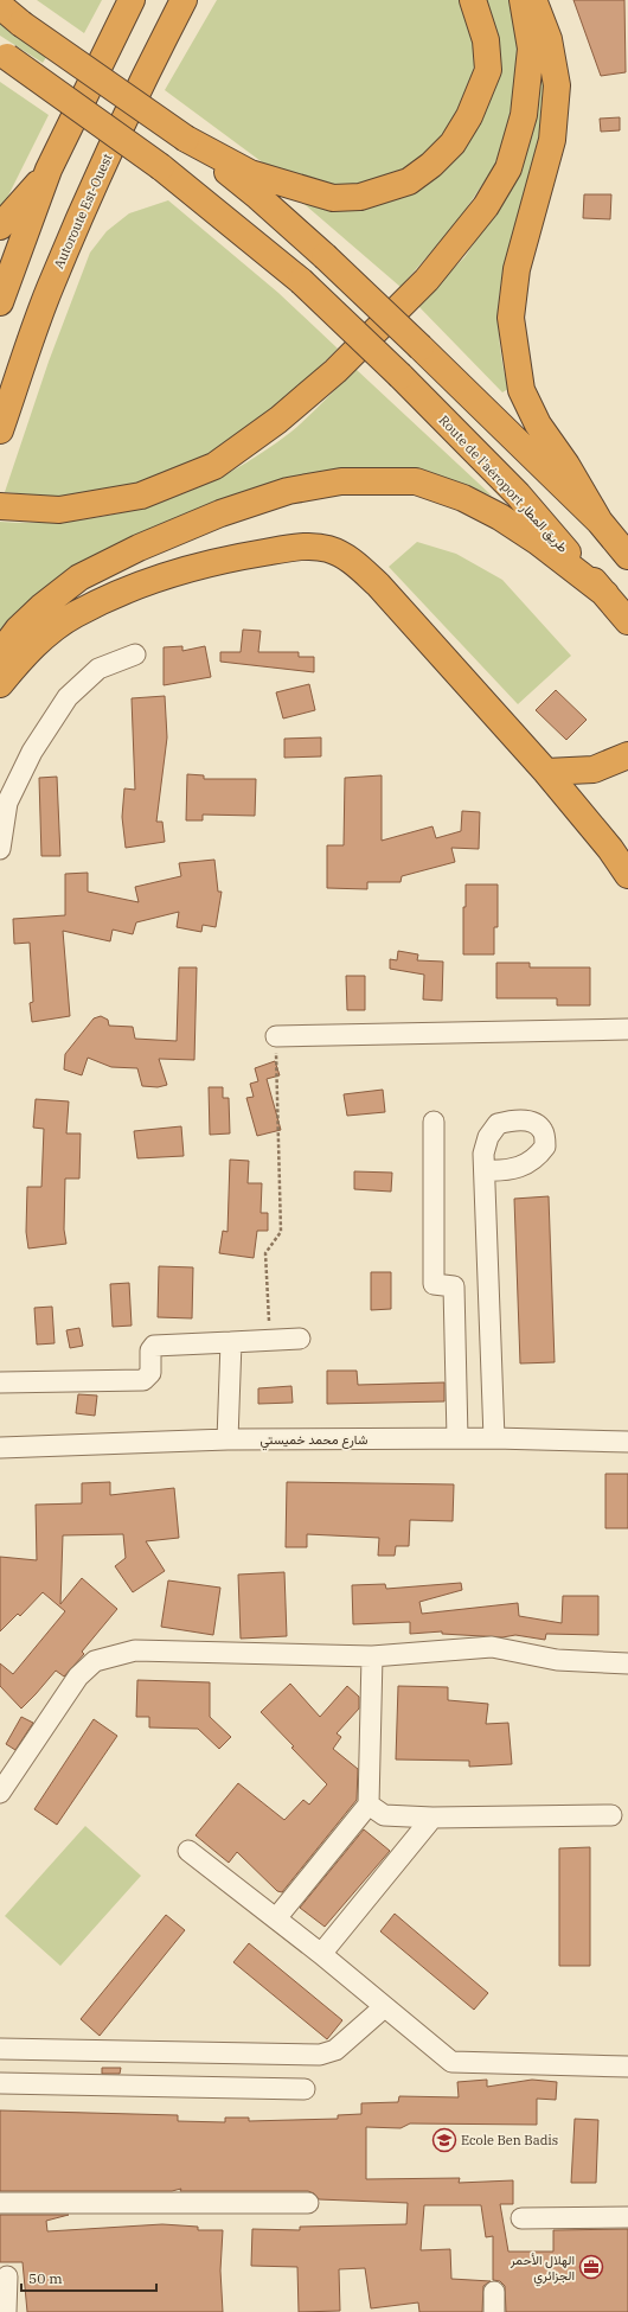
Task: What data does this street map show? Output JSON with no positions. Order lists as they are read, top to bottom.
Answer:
{
  "streets": {
    "highway": ["Autoroute Est-Ouest", "Route de l'aéroport طريق المطار"],
    "street": ["شارع محمد خميستي"]
  },
  "places": {
    "school or university": ["Ecole Ben Badis"],
    "office": ["الهلال الأحمر الجزائري"]
  },
  "scale_bar": "50 m"
}
